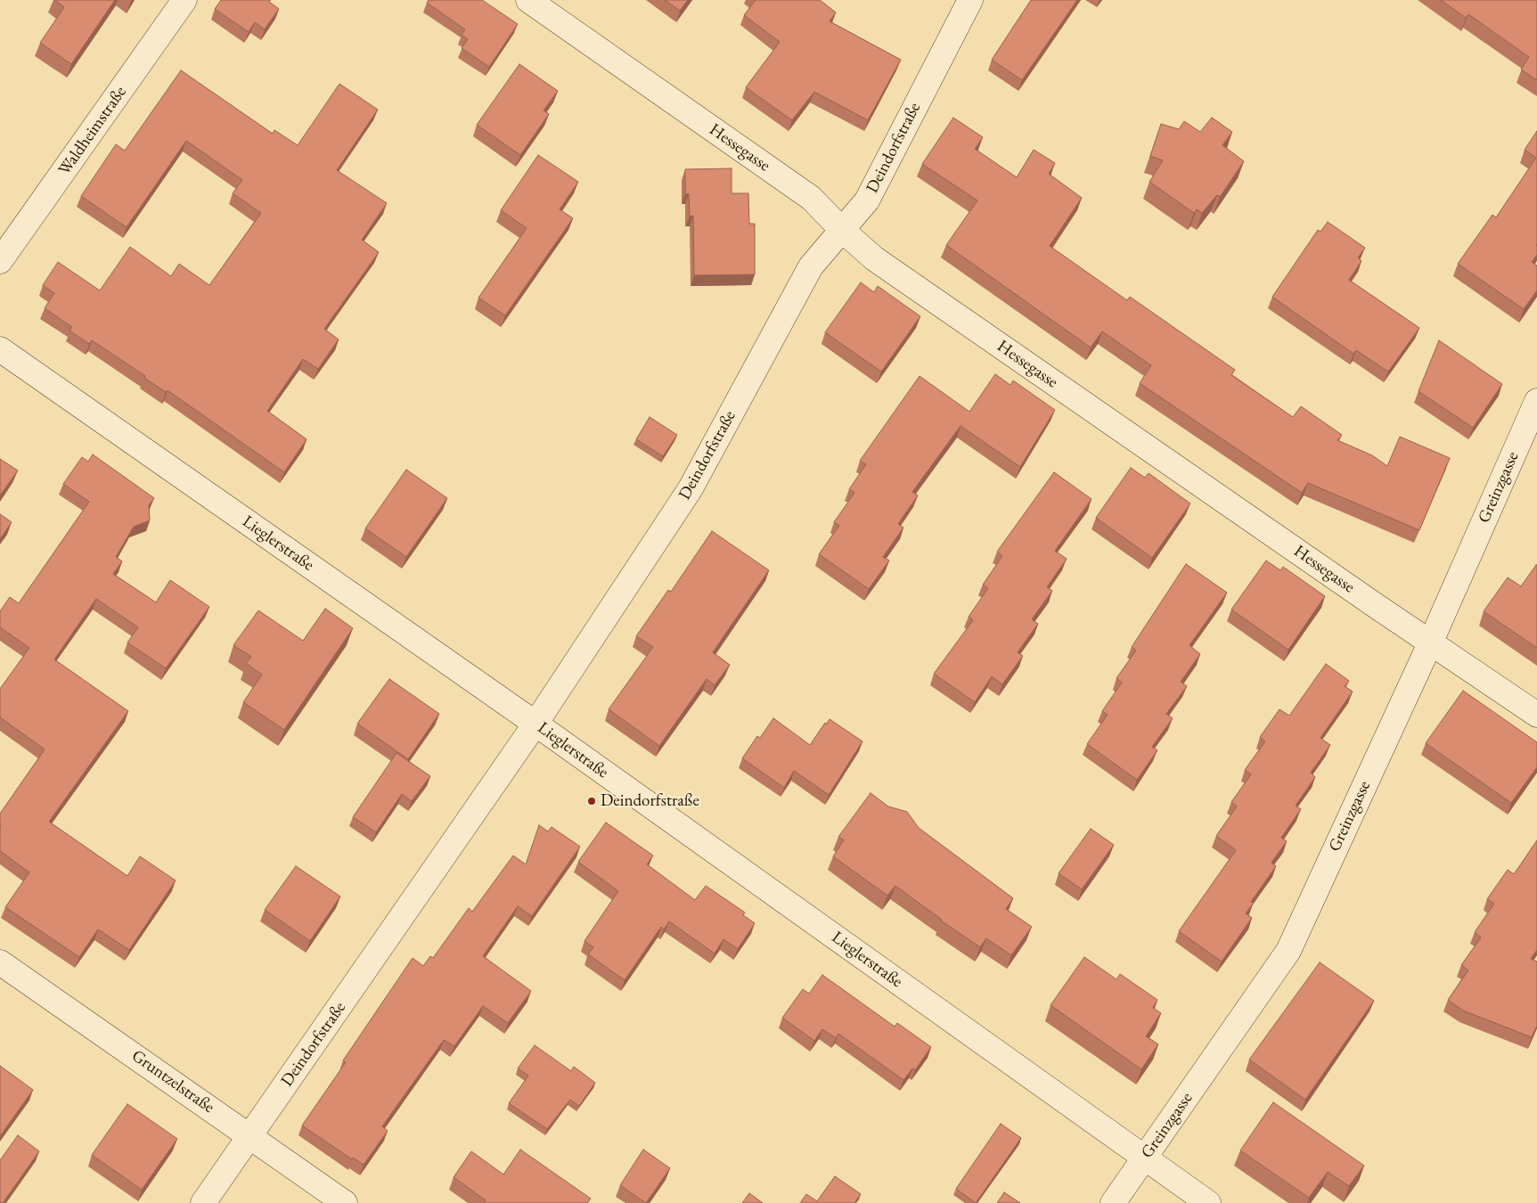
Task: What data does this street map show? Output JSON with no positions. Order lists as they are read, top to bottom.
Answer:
{
  "streets": {
    "street": [
      "Waldheimstraße",
      "Hessegasse",
      "Deindorfstraße",
      "Greinzgasse",
      "Lieglerstraße",
      "Gruntzelstraße"
    ]
  },
  "crossings": [
    ["Hessegasse", "Deindorfstraße"],
    ["Hessegasse", "Greinzgasse"],
    ["Deindorfstraße", "Lieglerstraße"],
    ["Deindorfstraße", "Gruntzelstraße"],
    ["Greinzgasse", "Lieglerstraße"]
  ],
  "places": ["Deindorfstraße"]
}
